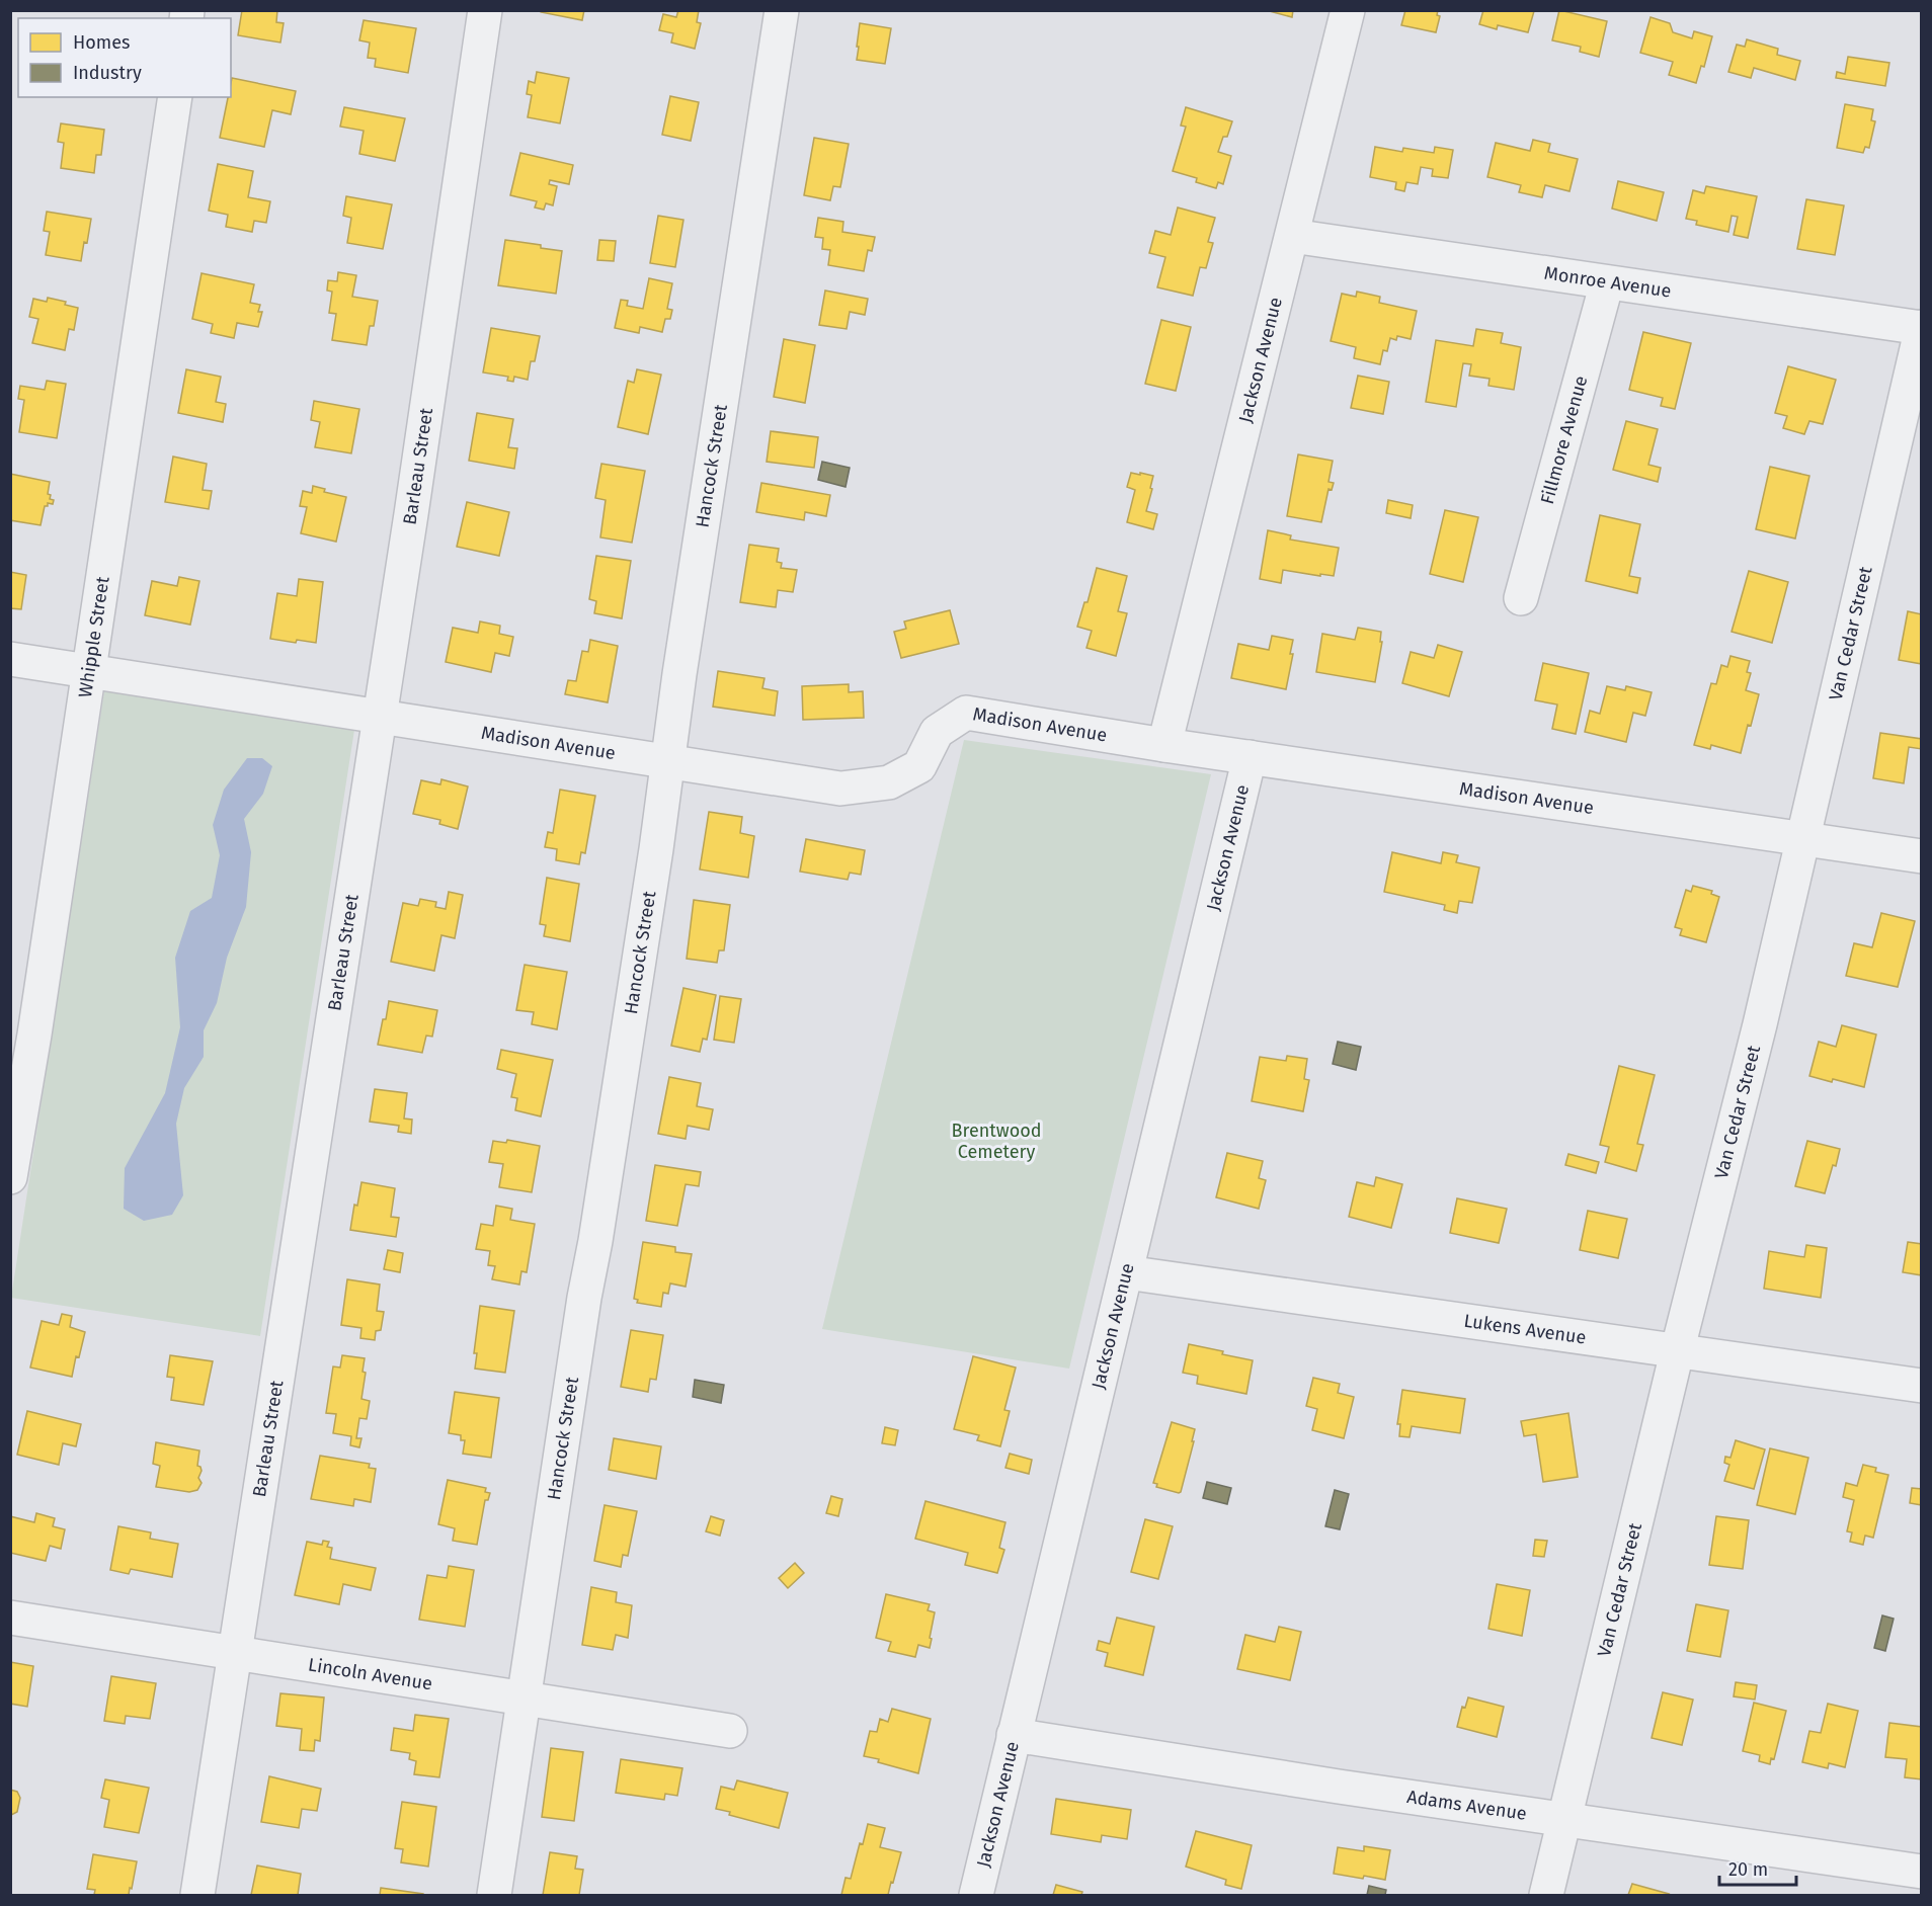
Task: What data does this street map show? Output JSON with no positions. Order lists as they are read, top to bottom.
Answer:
{
  "streets": {
    "street": [
      "Monroe Avenue",
      "Jackson Avenue",
      "Fillmore Avenue",
      "Barleau Street",
      "Hancock Street",
      "Van Cedar Street",
      "Whipple Street",
      "Madison Avenue",
      "Lukens Avenue",
      "Lincoln Avenue",
      "Adams Avenue"
    ]
  },
  "crossings": [
    ["Monroe Avenue", "Jackson Avenue"],
    ["Monroe Avenue", "Fillmore Avenue"],
    ["Monroe Avenue", "Van Cedar Street"],
    ["Jackson Avenue", "Madison Avenue"],
    ["Jackson Avenue", "Lukens Avenue"],
    ["Jackson Avenue", "Adams Avenue"],
    ["Barleau Street", "Madison Avenue"],
    ["Barleau Street", "Lincoln Avenue"],
    ["Hancock Street", "Madison Avenue"],
    ["Hancock Street", "Lincoln Avenue"],
    ["Van Cedar Street", "Madison Avenue"],
    ["Van Cedar Street", "Lukens Avenue"],
    ["Van Cedar Street", "Adams Avenue"],
    ["Whipple Street", "Madison Avenue"]
  ],
  "parks": ["Brentwood Cemetery"],
  "legend": ["Homes", "Industry"],
  "scale_bar": "20 m"
}
